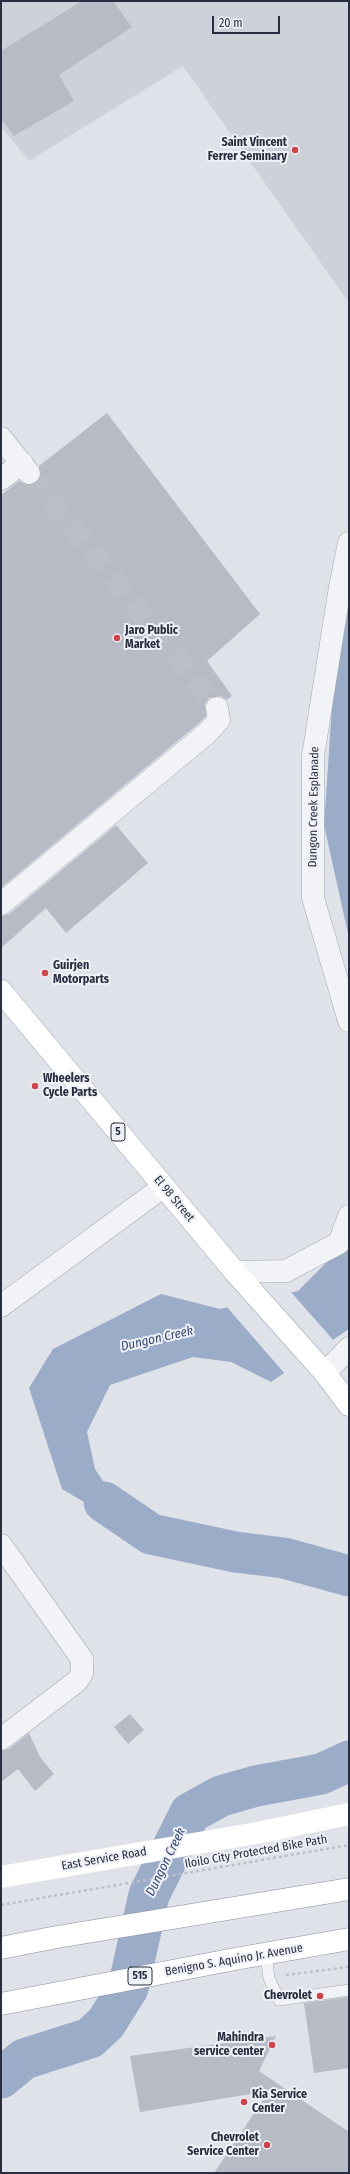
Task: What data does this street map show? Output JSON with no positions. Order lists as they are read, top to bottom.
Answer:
{
  "streets": {
    "main road": [
      "5",
      "El 98 Street",
      "East Service Road",
      "Benigno S. Aquino Jr. Avenue",
      "515"
    ],
    "street": ["Dungon Creek Esplanade"],
    "path": ["Iloilo City Protected Bike Path"]
  },
  "water": ["Dungon Creek"],
  "places": [
    "Saint Vincent Ferrer Seminary",
    "Jaro Public Market",
    "Guirjen Motorparts",
    "Wheelers Cycle Parts",
    "Chevrolet",
    "Mahindra service center",
    "Kia Service Center",
    "Chevrolet Service Center"
  ],
  "scale_bar": "20 m"
}
